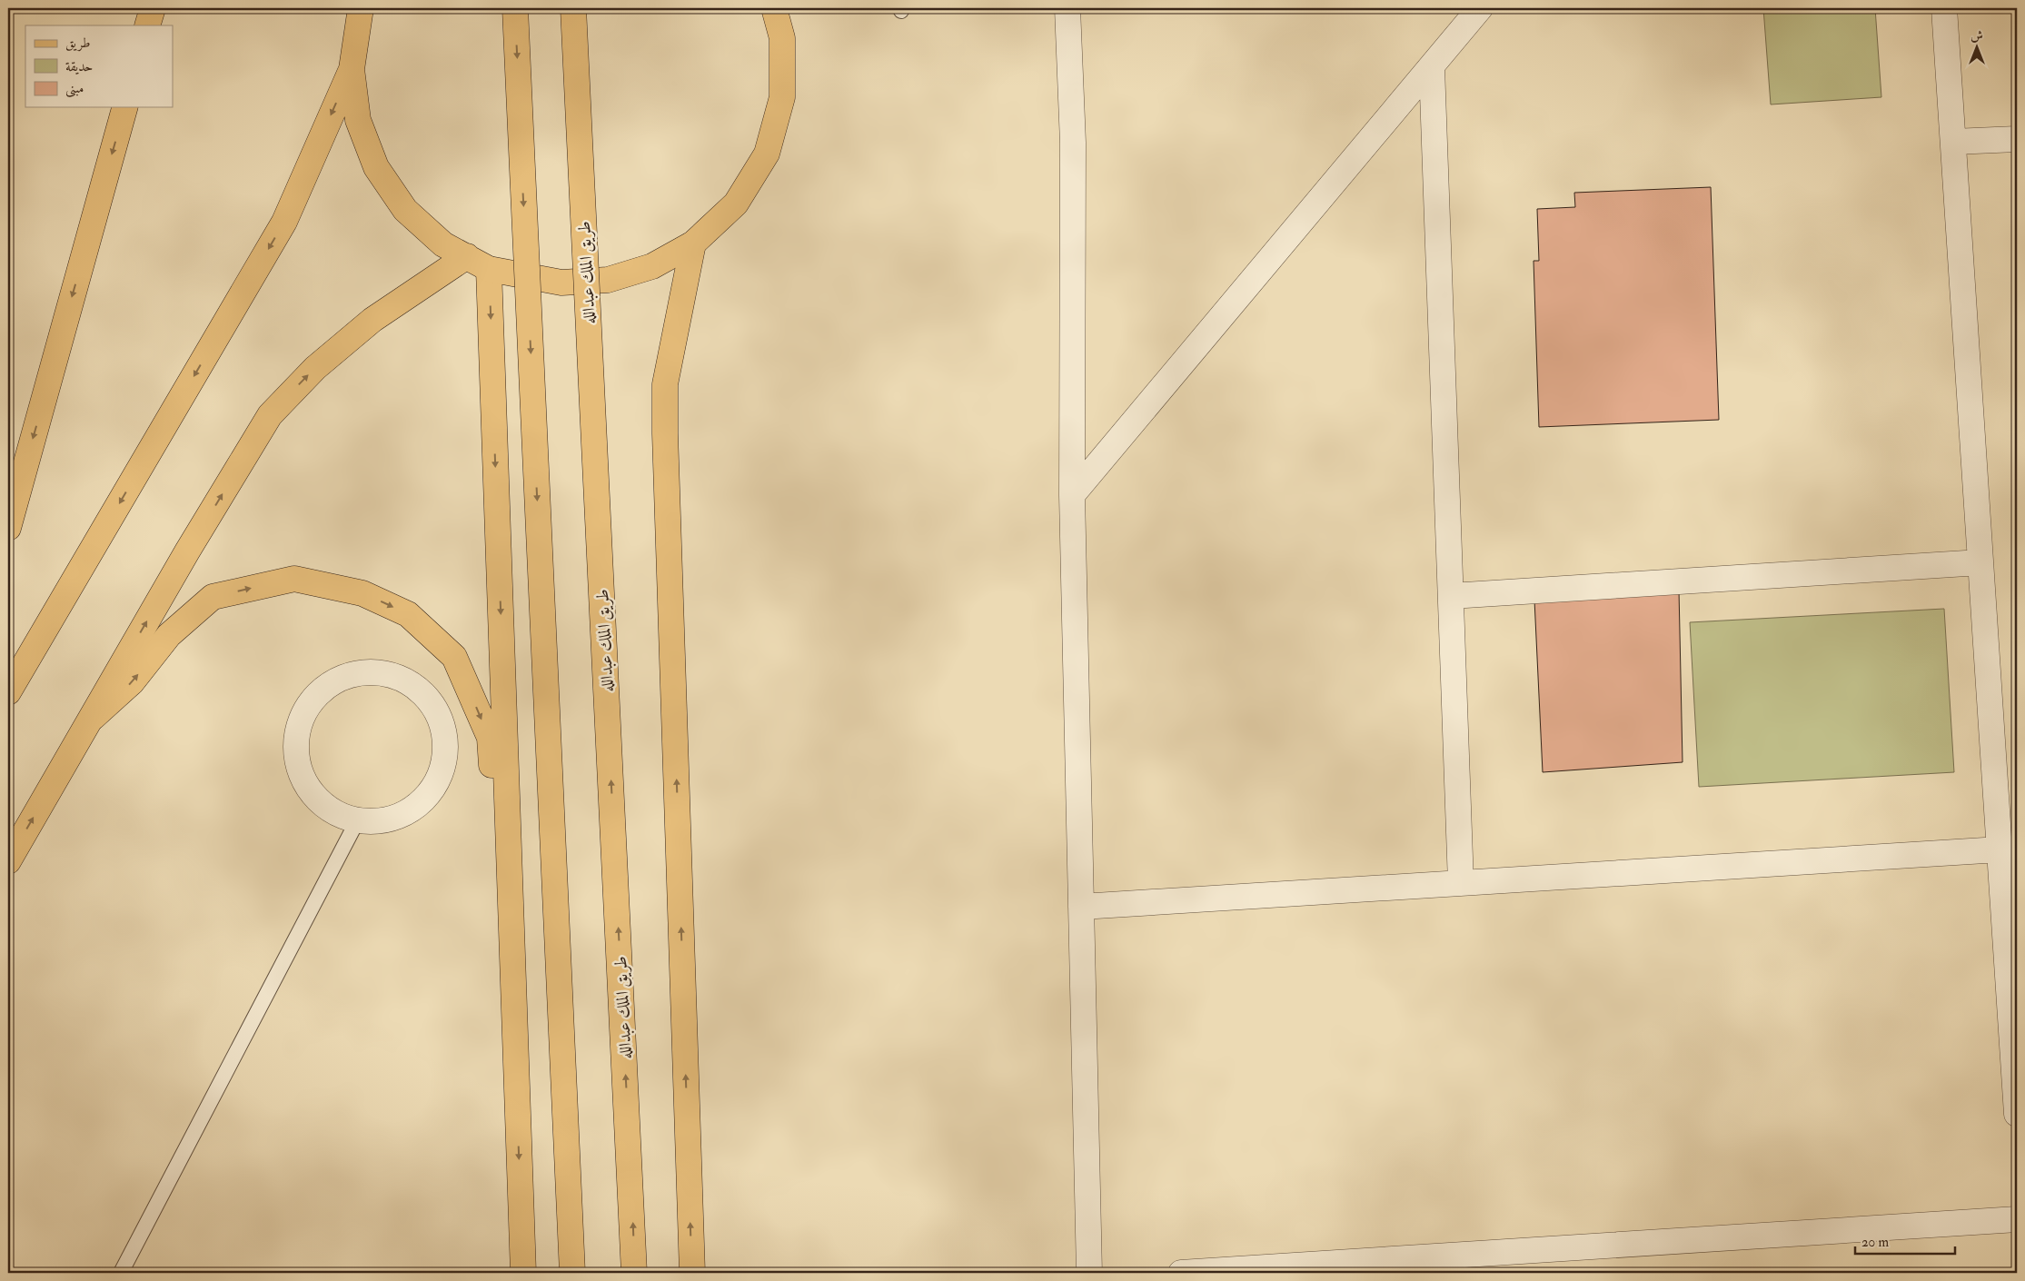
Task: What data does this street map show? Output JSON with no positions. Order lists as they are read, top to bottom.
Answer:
{
  "streets": {
    "main road": ["طريق الملك عبدالله"]
  },
  "legend": ["طريق", "حديقة", "مبنى"],
  "scale_bar": "20 m",
  "north": "top"
}
